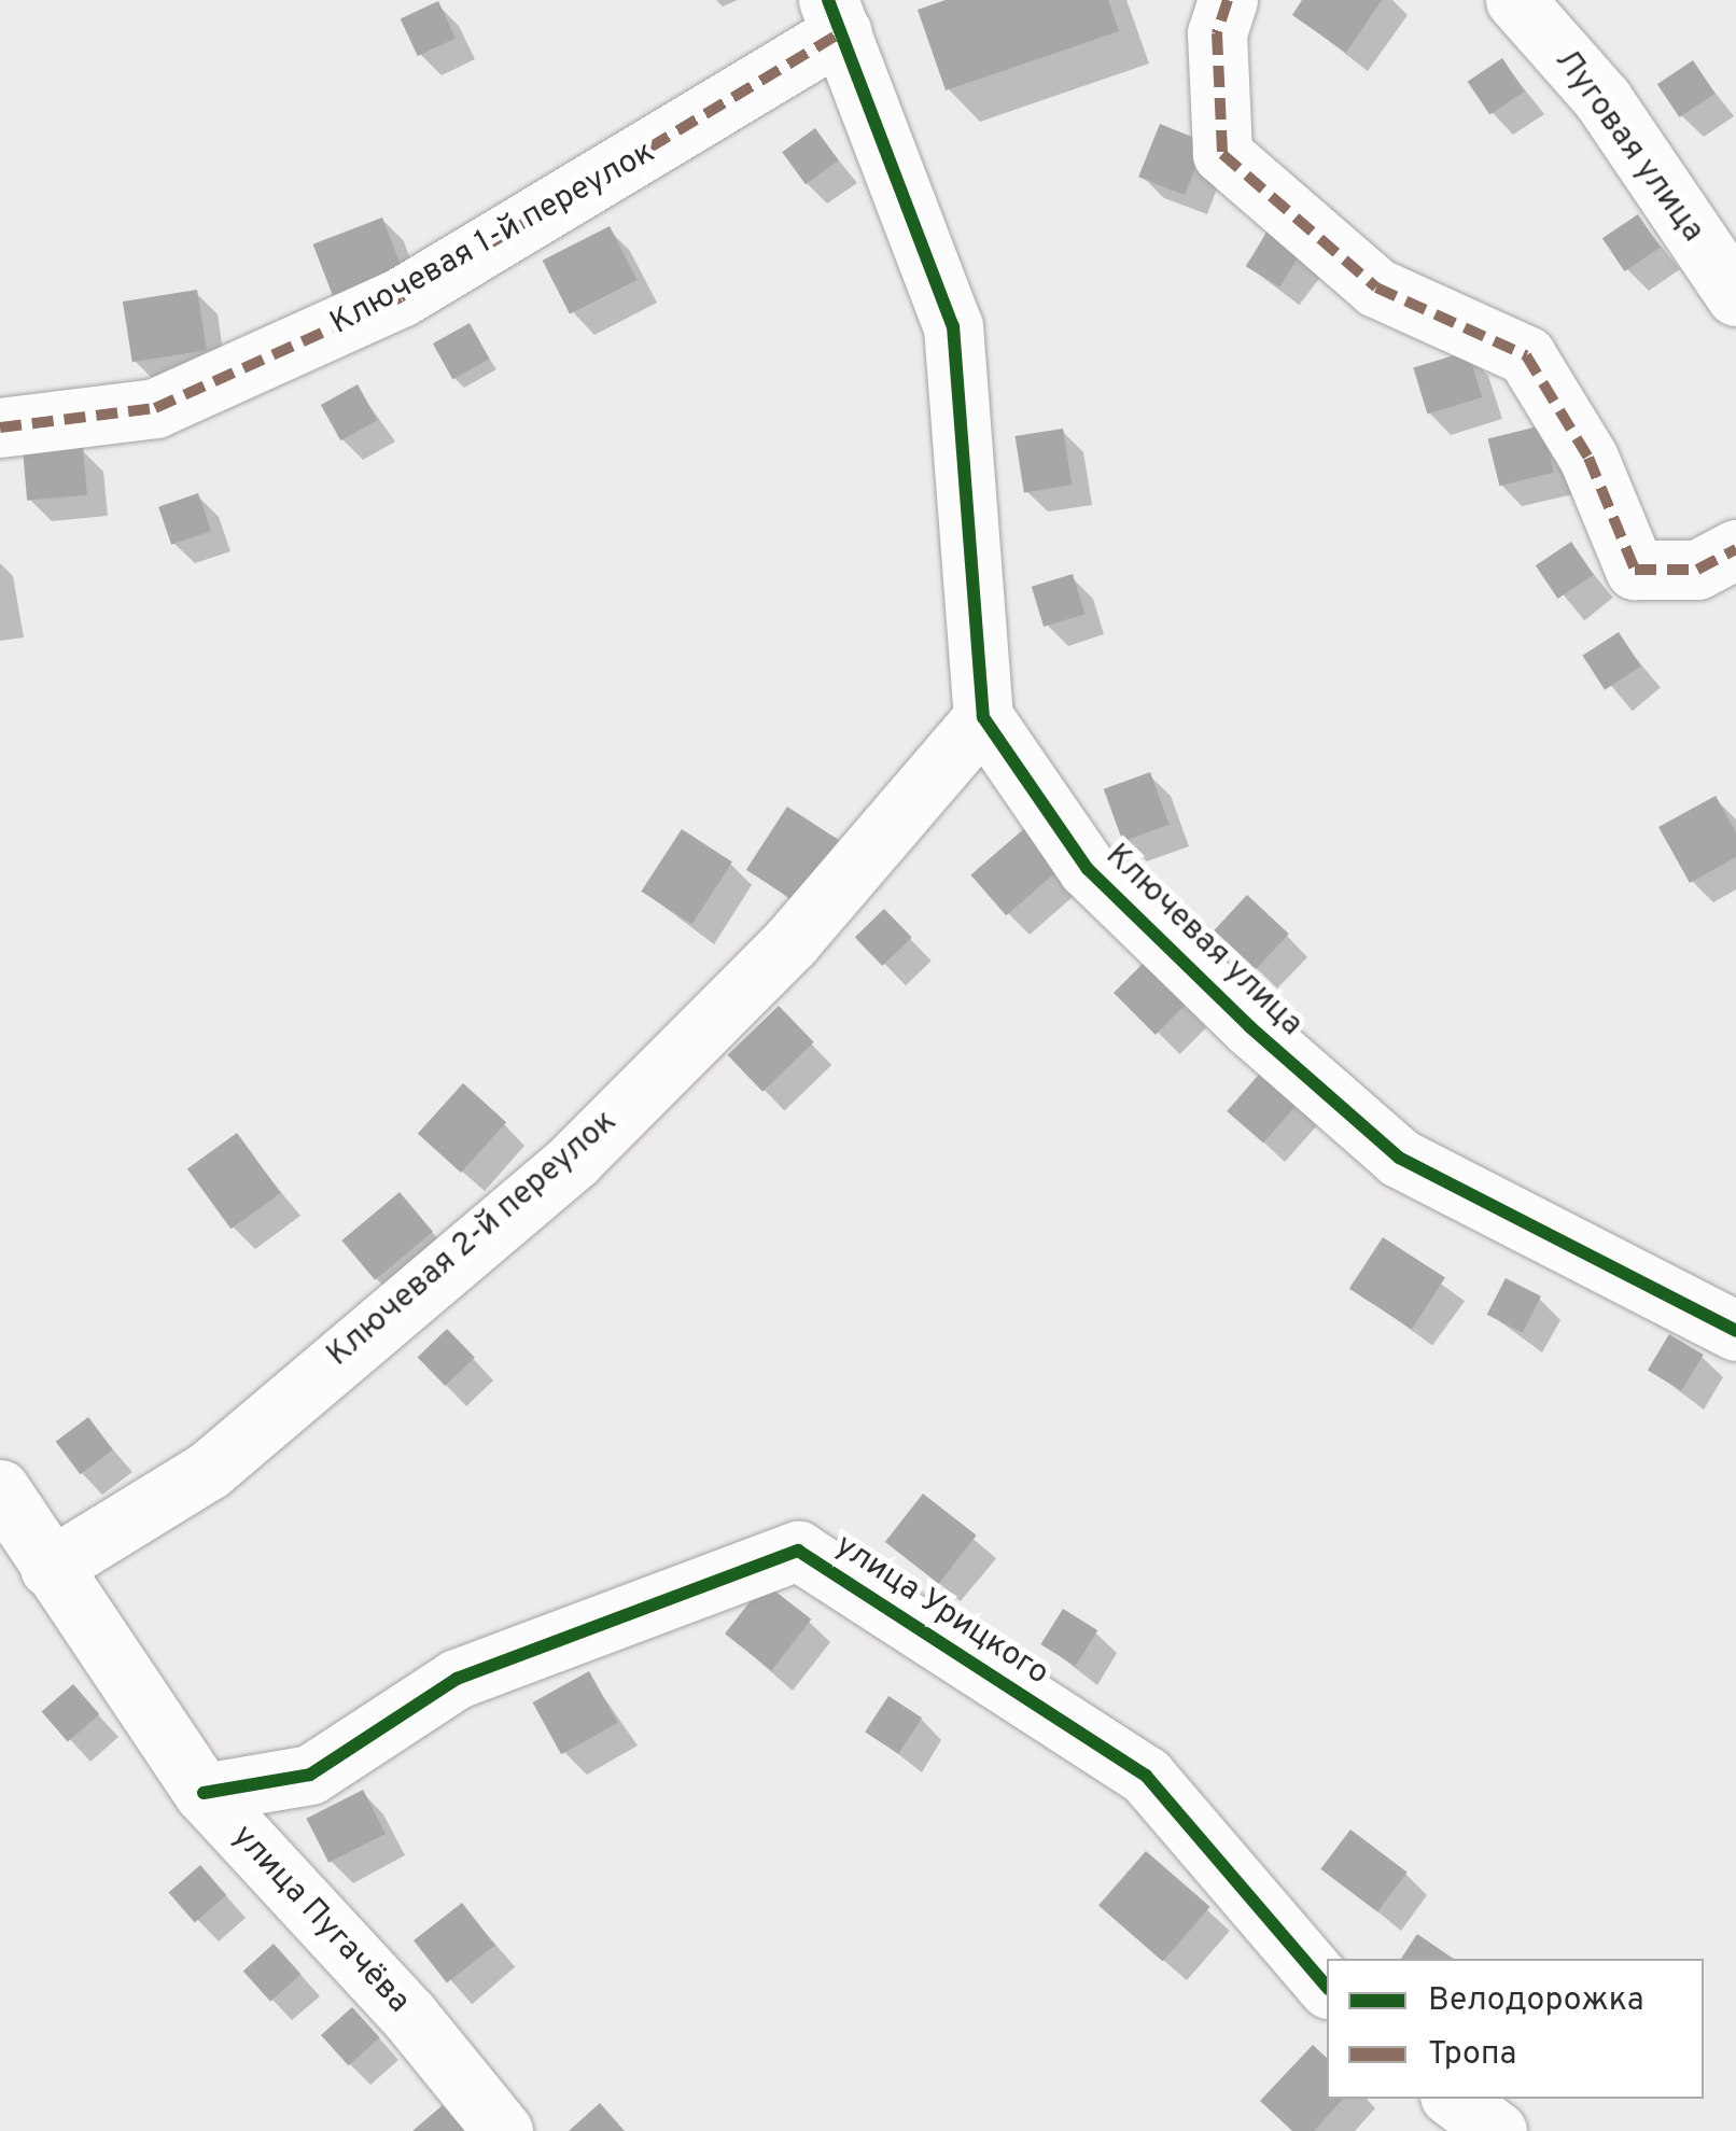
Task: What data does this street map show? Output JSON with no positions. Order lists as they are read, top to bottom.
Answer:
{
  "streets": {
    "street": [
      "Луговая улица",
      "Ключевая 1-й переулок",
      "Ключевая улица",
      "Ключевая 2-й переулок",
      "улица Урицкого",
      "улица Пугачёва"
    ]
  },
  "crossings": [
    ["Ключевая 1-й переулок", "Ключевая улица"],
    ["Ключевая улица", "Ключевая 2-й переулок"],
    ["Ключевая 2-й переулок", "улица Пугачёва"],
    ["улица Урицкого", "улица Пугачёва"]
  ],
  "legend": ["Велодорожка", "Тропа"]
}
